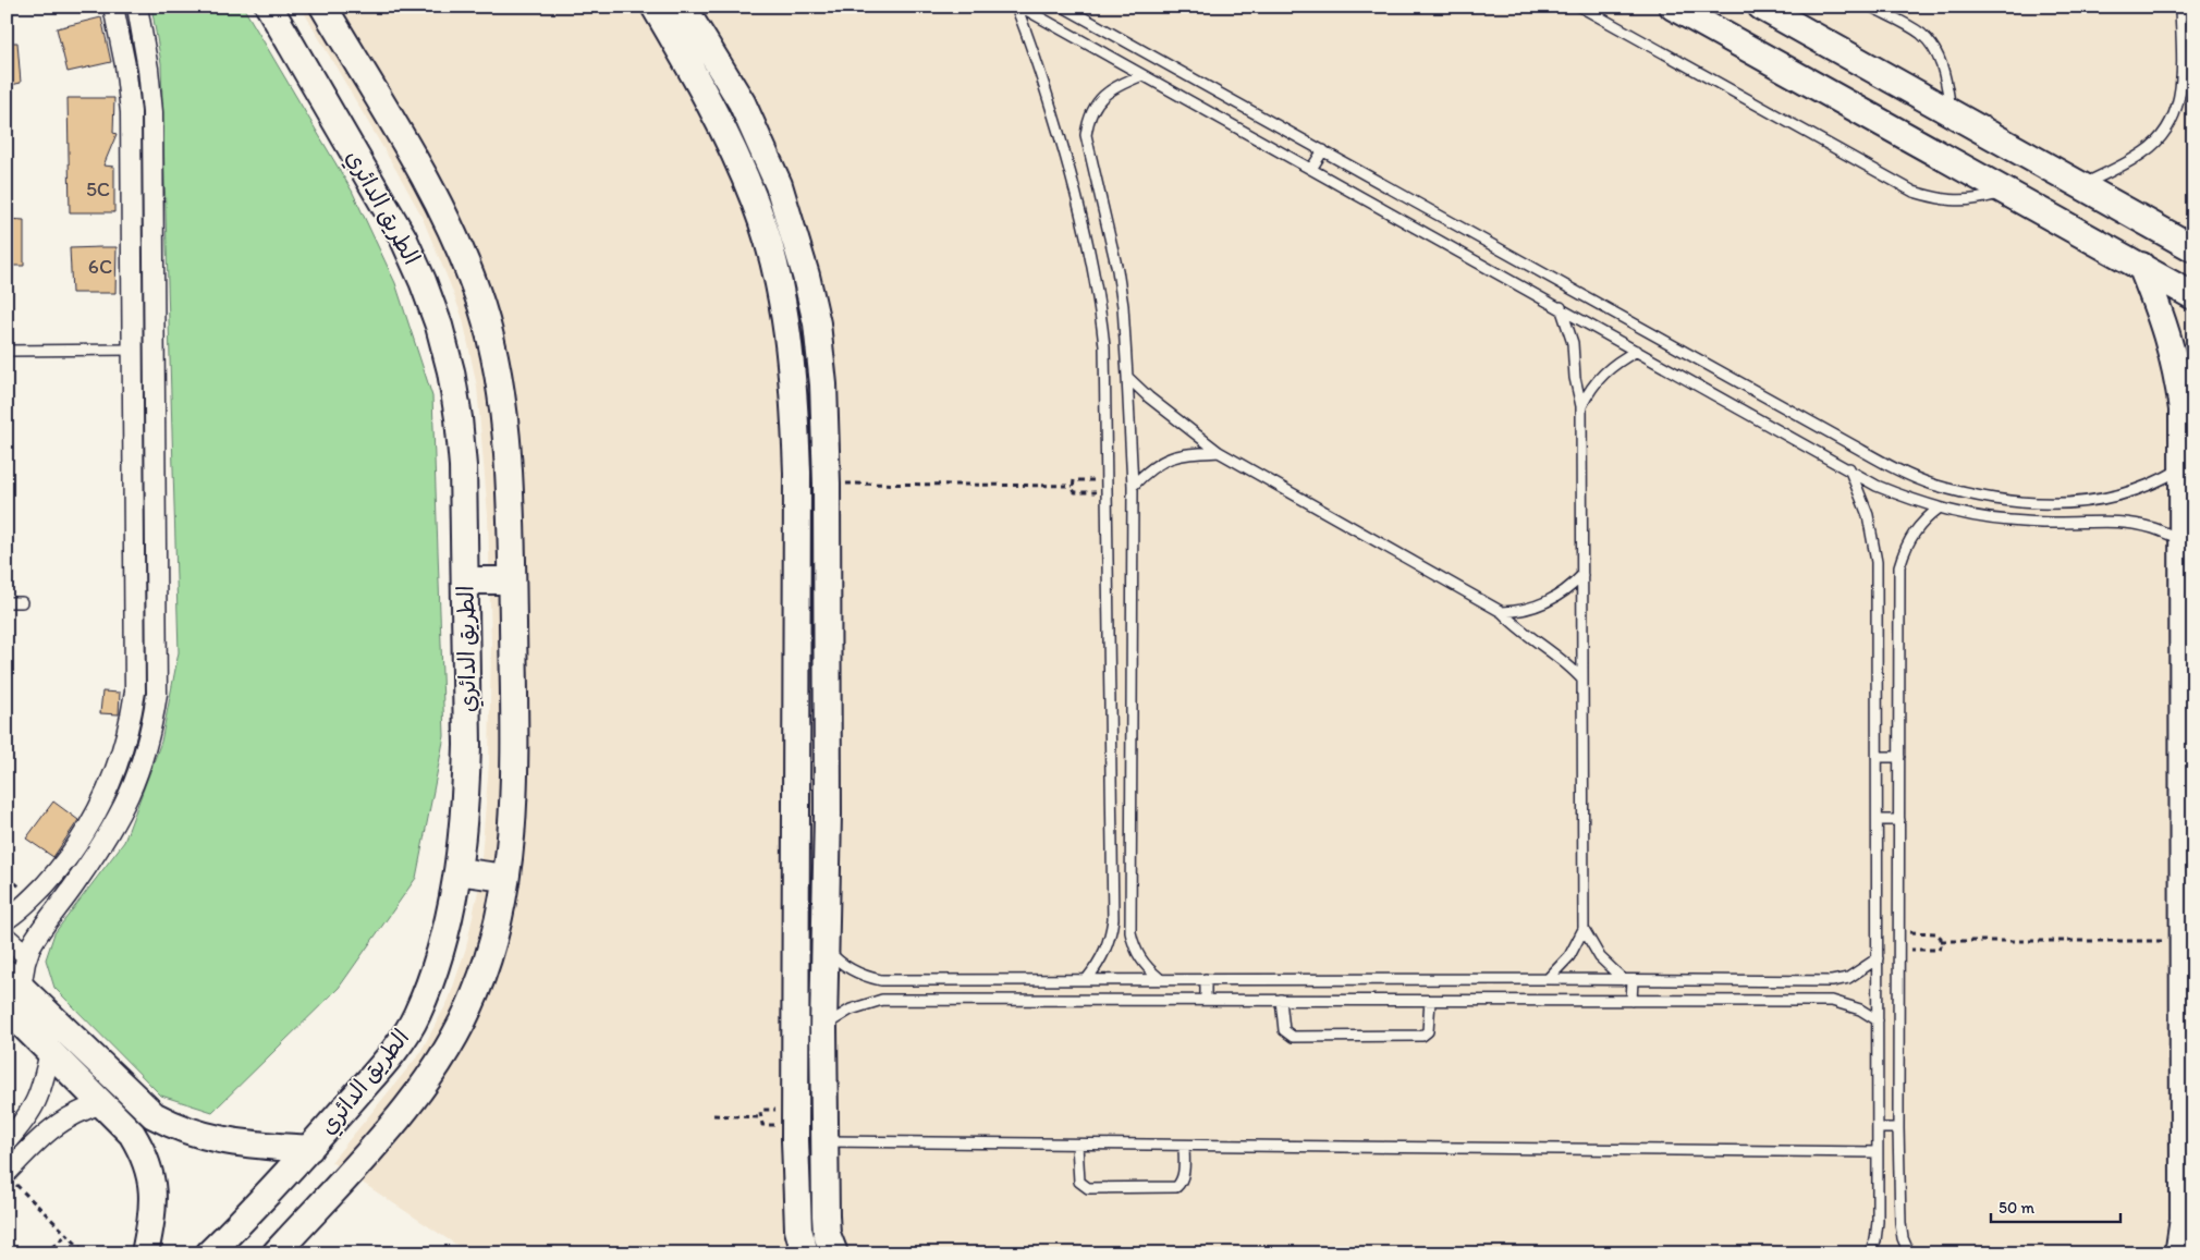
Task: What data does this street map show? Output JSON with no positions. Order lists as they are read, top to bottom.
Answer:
{
  "streets": {
    "street": ["الطريق الدائري"]
  },
  "house_numbers": ["5C", "6C"],
  "scale_bar": "50 m"
}
